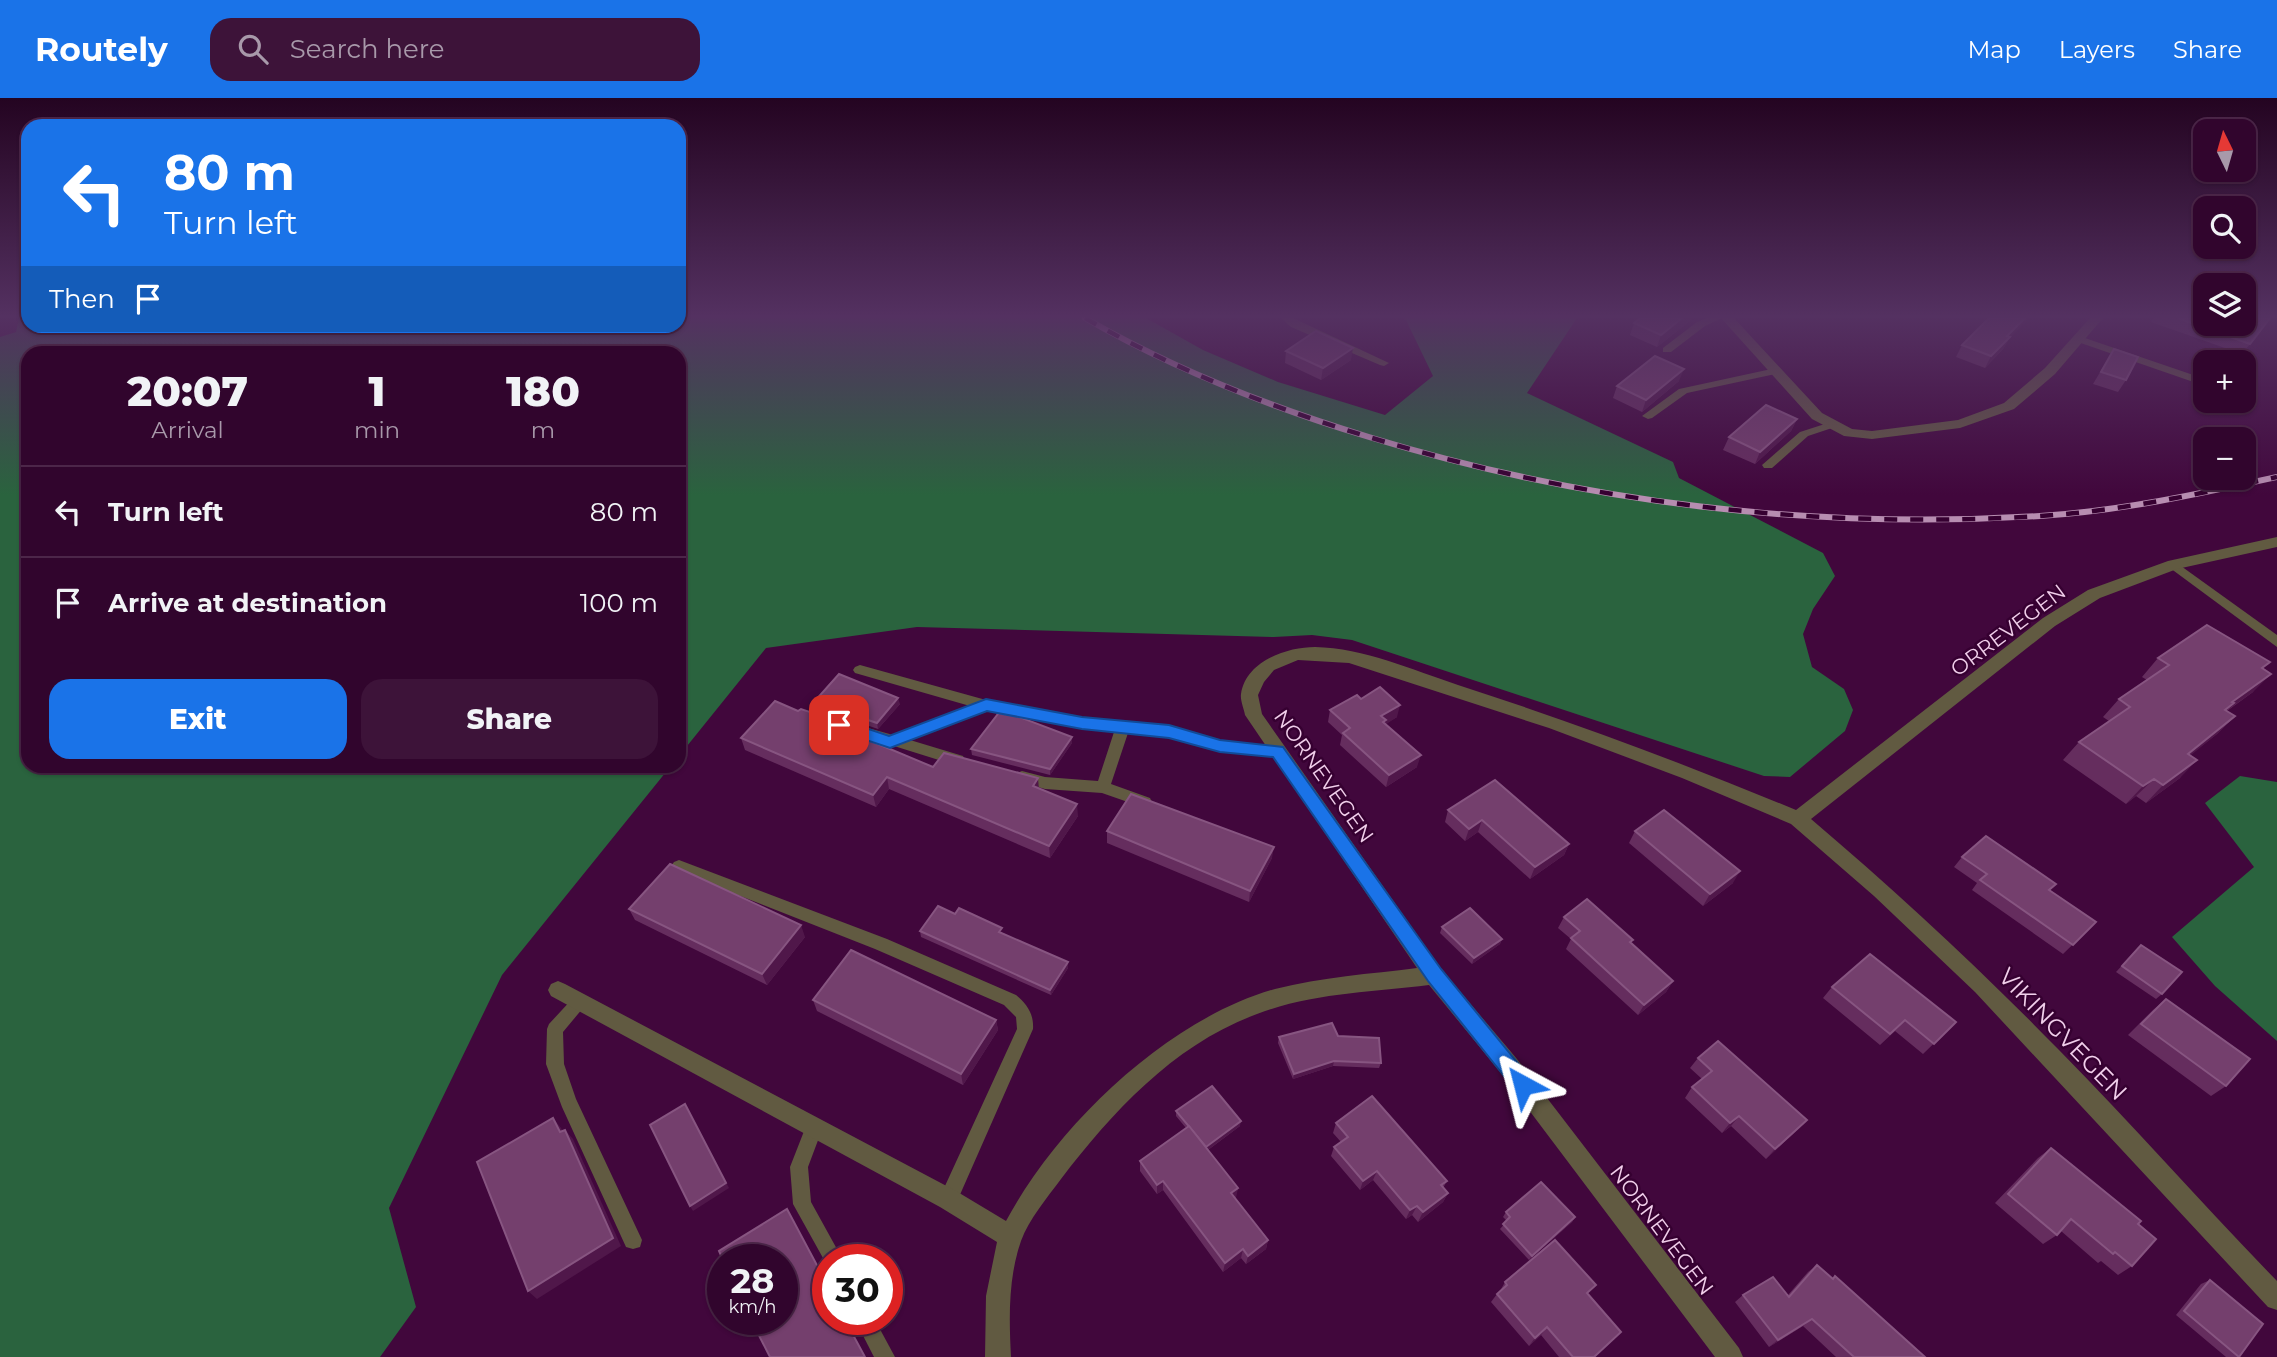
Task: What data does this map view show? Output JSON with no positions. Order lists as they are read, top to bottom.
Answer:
{
  "streets": {
    "street": ["ORREVEGEN", "NORNEVEGEN", "VIKINGVEGEN"]
  },
  "crossings": [
    ["ORREVEGEN", "NORNEVEGEN"],
    ["ORREVEGEN", "VIKINGVEGEN"],
    ["NORNEVEGEN", "VIKINGVEGEN"]
  ],
  "north": "top",
  "page": {
    "header": "Routely",
    "search": "Search here",
    "nav": ["Map", "Layers", "Share"],
    "map_buttons": ["+", "−"],
    "turn": ["80 m", "Turn left"],
    "then": "Then",
    "eta": [
      "20:07",
      "Arrival",
      "1",
      "min",
      "180",
      "m"
    ],
    "list": [
      {
        "name": "Turn left",
        "value": "80 m"
      },
      {
        "name": "Arrive at destination",
        "value": "100 m"
      }
    ],
    "buttons": ["Exit", "Share"],
    "speed": "28 km/h",
    "limit": "30"
  }
}
